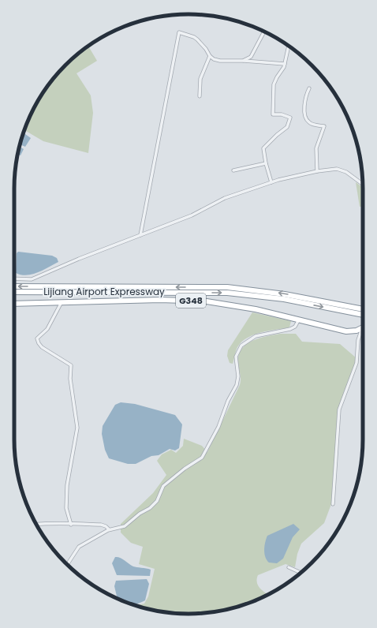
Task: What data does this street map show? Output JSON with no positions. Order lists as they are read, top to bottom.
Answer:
{
  "streets": {
    "highway": ["Lijiang Airport Expressway", "G348"]
  }
}
